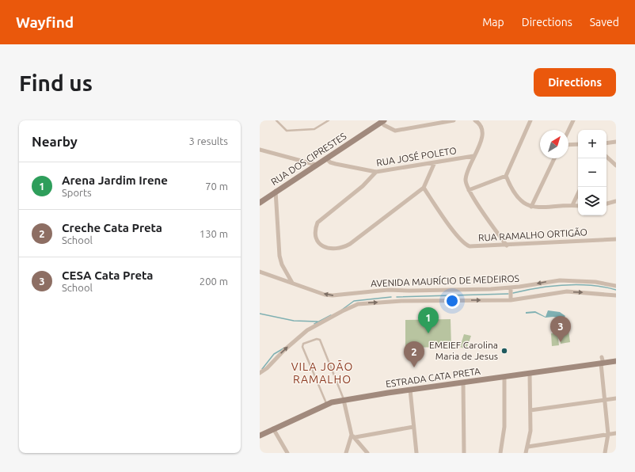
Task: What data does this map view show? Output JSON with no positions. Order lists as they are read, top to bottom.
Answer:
{
  "streets": {
    "street": [
      "RUA JOSÉ POLETO",
      "RUA DOS CIPRESTES",
      "RUA RAMALHO ORTIGÃO",
      "AVENIDA MAURÍCIO DE MEDEIROS",
      "ESTRADA CATA PRETA"
    ]
  },
  "crossings": [
    ["RUA JOSÉ POLETO", "RUA DOS CIPRESTES"]
  ],
  "districts": ["VILA JOÃO RAMALHO"],
  "places": ["EMEIEF Carolina Maria de Jesus"],
  "north": "top right",
  "page": {
    "header": "Wayfind",
    "nav": ["Map", "Directions", "Saved"],
    "buttons": "Directions",
    "title": "Find us",
    "heading": ["Nearby", "3 results"],
    "map_buttons": ["+", "−"],
    "list": [
      {
        "mark": "1",
        "name": "Arena Jardim Irene",
        "note": "Sports",
        "value": "70 m"
      },
      {
        "mark": "2",
        "name": "Creche Cata Preta",
        "note": "School",
        "value": "130 m"
      },
      {
        "mark": "3",
        "name": "CESA Cata Preta",
        "note": "School",
        "value": "200 m"
      }
    ],
    "pins": ["1", "3", "2"]
  }
}
